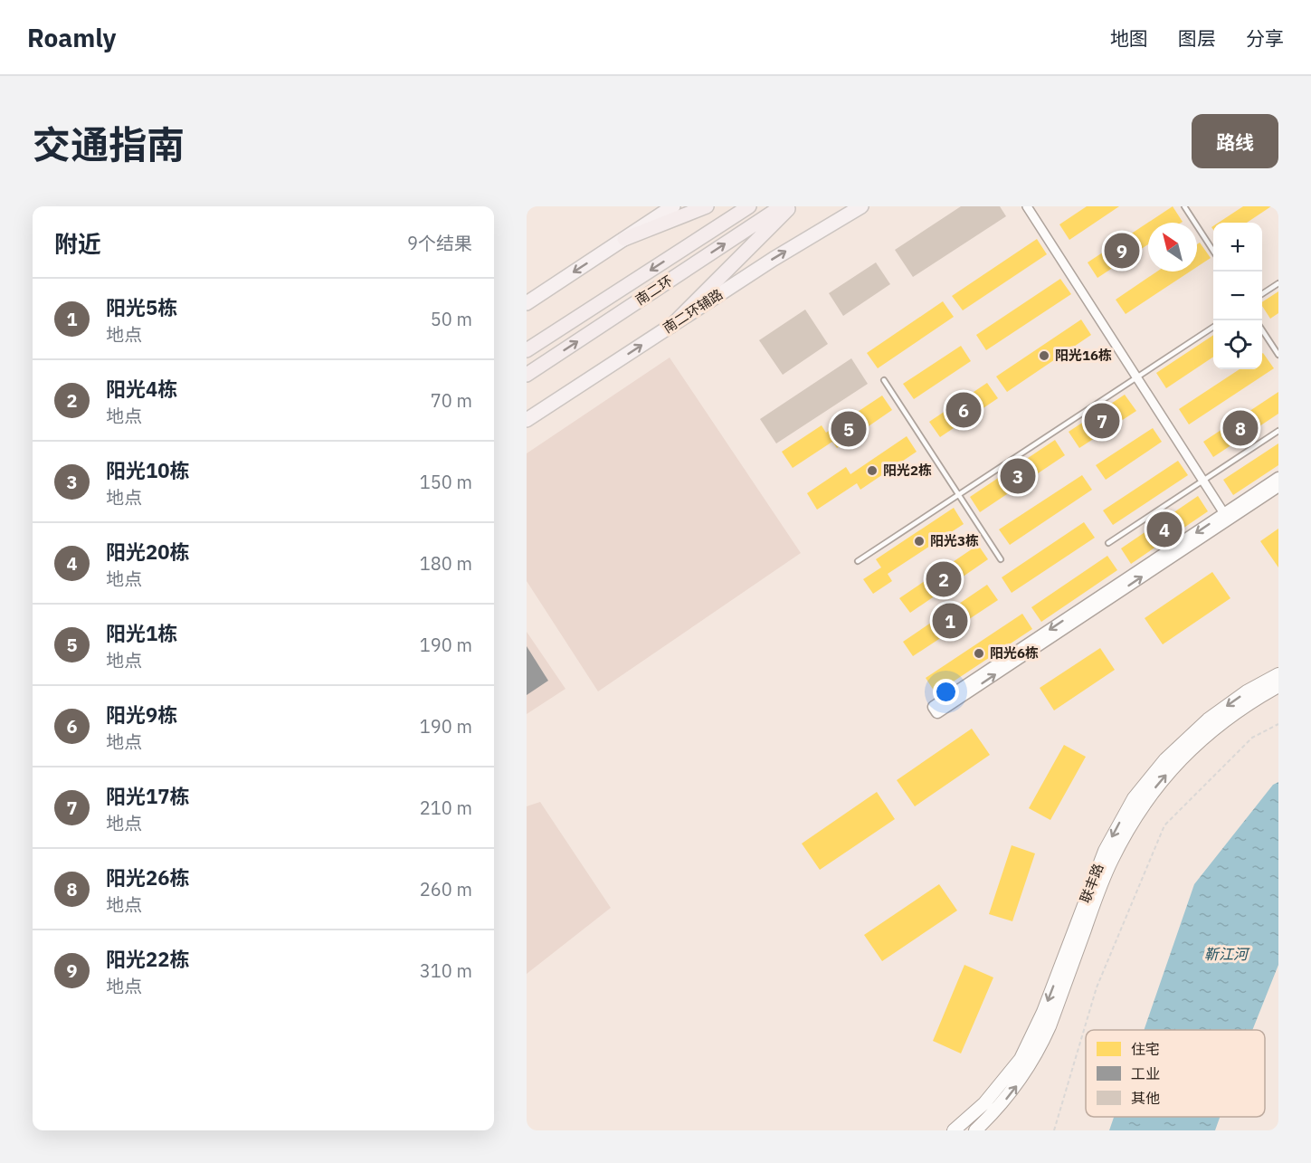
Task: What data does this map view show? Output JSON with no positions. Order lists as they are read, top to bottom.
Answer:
{
  "streets": {
    "highway": ["南二环"],
    "main road": ["南二环辅路", "联丰路"]
  },
  "water": ["靳江河"],
  "places": [
    "阳光16栋",
    "阳光2栋",
    "阳光3栋",
    "阳光6栋"
  ],
  "legend": ["住宅", "工业", "其他"],
  "north": "top left",
  "page": {
    "header": "Roamly",
    "nav": ["地图", "图层", "分享"],
    "title": "交通指南",
    "buttons": "路线",
    "heading": ["附近", "9个结果"],
    "map_buttons": ["+", "−"],
    "pins": [
      "9",
      "6",
      "7",
      "8",
      "5",
      "3",
      "4",
      "2",
      "1"
    ],
    "list": [
      {
        "mark": "1",
        "name": "阳光5栋",
        "note": "地点",
        "value": "50 m"
      },
      {
        "mark": "2",
        "name": "阳光4栋",
        "note": "地点",
        "value": "70 m"
      },
      {
        "mark": "3",
        "name": "阳光10栋",
        "note": "地点",
        "value": "150 m"
      },
      {
        "mark": "4",
        "name": "阳光20栋",
        "note": "地点",
        "value": "180 m"
      },
      {
        "mark": "5",
        "name": "阳光1栋",
        "note": "地点",
        "value": "190 m"
      },
      {
        "mark": "6",
        "name": "阳光9栋",
        "note": "地点",
        "value": "190 m"
      },
      {
        "mark": "7",
        "name": "阳光17栋",
        "note": "地点",
        "value": "210 m"
      },
      {
        "mark": "8",
        "name": "阳光26栋",
        "note": "地点",
        "value": "260 m"
      },
      {
        "mark": "9",
        "name": "阳光22栋",
        "note": "地点",
        "value": "310 m"
      }
    ]
  }
}
